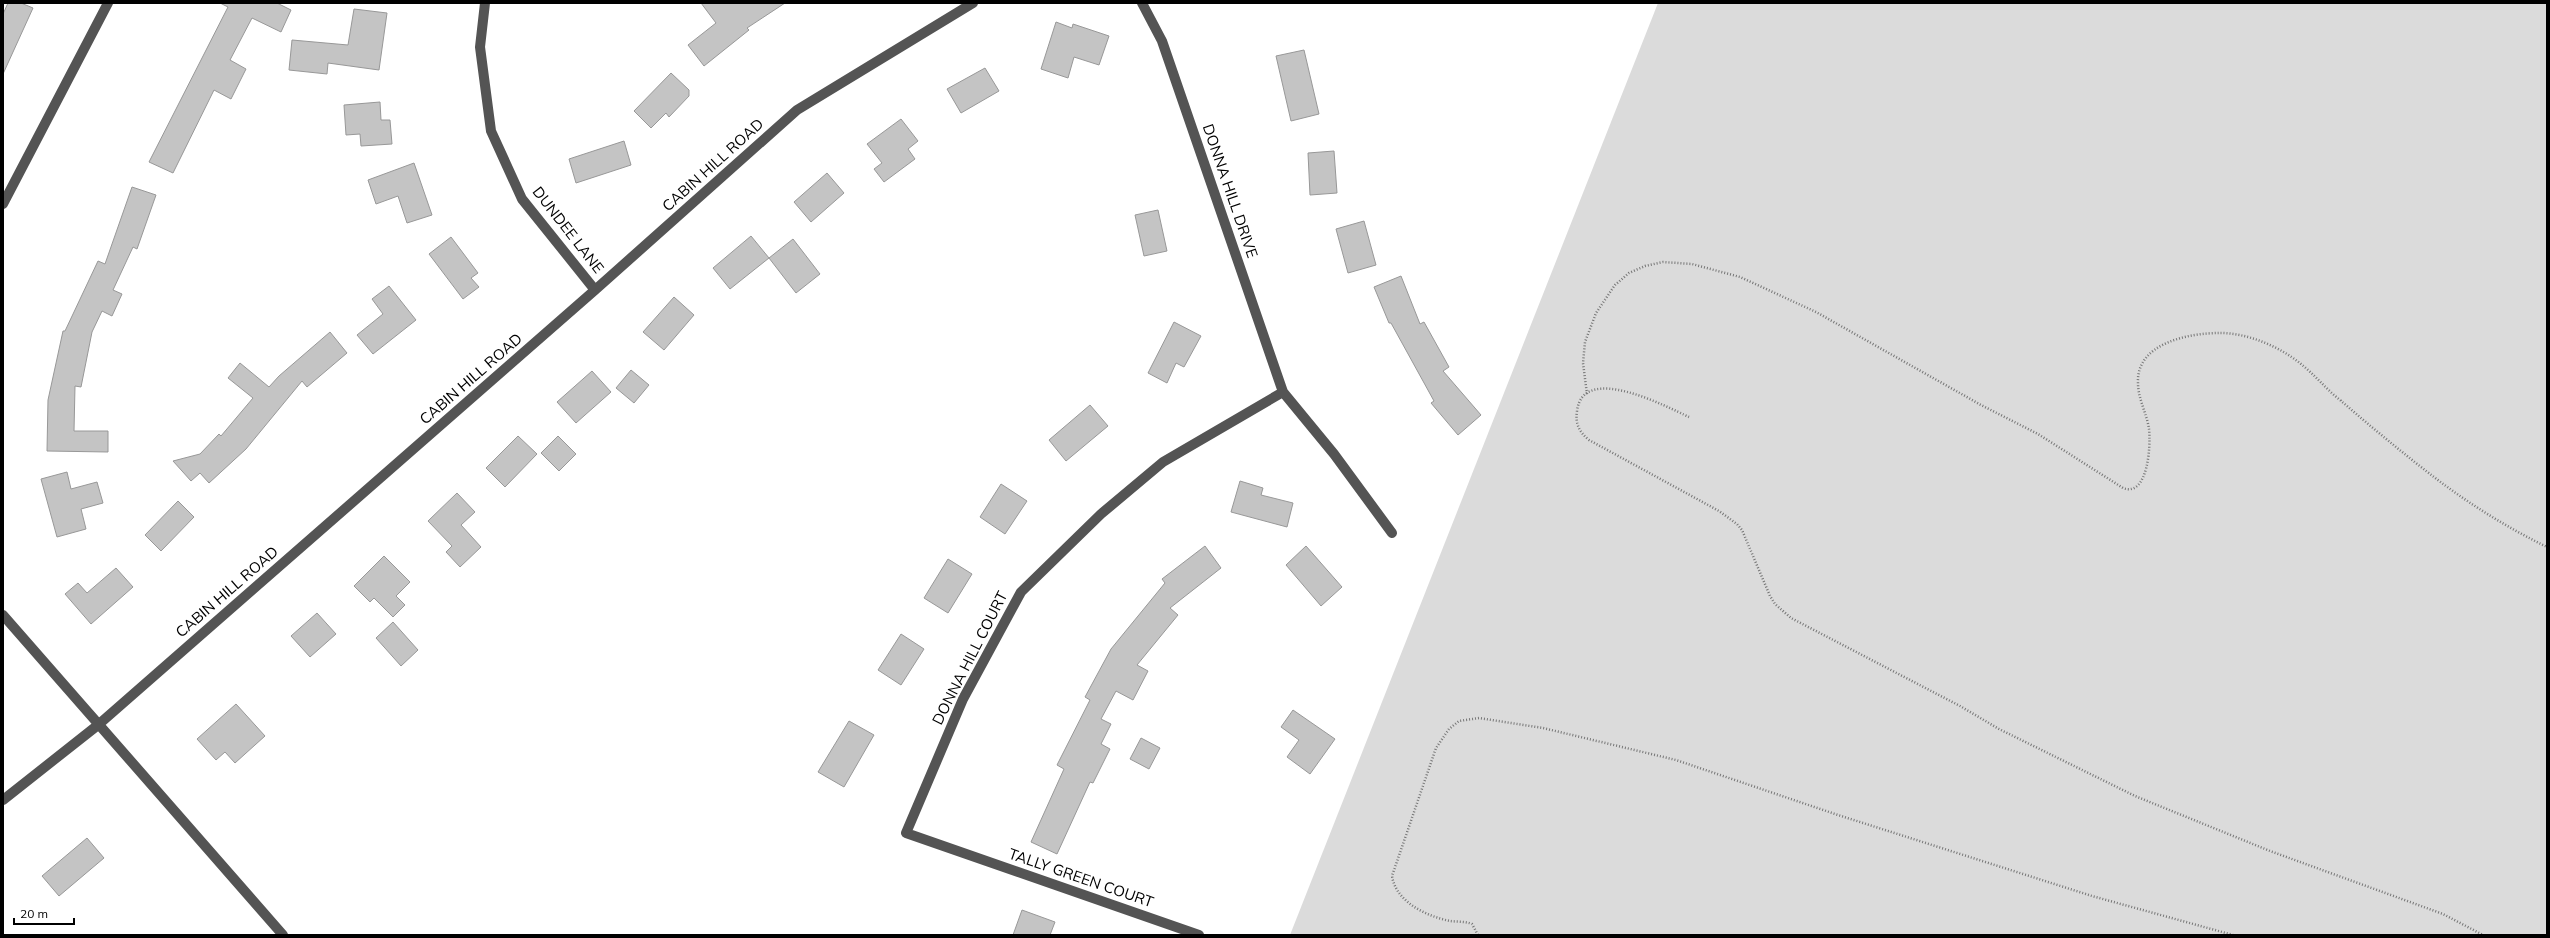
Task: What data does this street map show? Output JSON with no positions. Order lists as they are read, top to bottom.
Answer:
{
  "streets": {
    "street": [
      "CABIN HILL ROAD",
      "DONNA HILL DRIVE",
      "DUNDEE LANE",
      "DONNA HILL COURT",
      "TALLY GREEN COURT"
    ]
  },
  "crossings": [
    ["CABIN HILL ROAD", "DUNDEE LANE"],
    ["DONNA HILL DRIVE", "DONNA HILL COURT"],
    ["DONNA HILL COURT", "TALLY GREEN COURT"]
  ],
  "scale_bar": "20 m"
}
